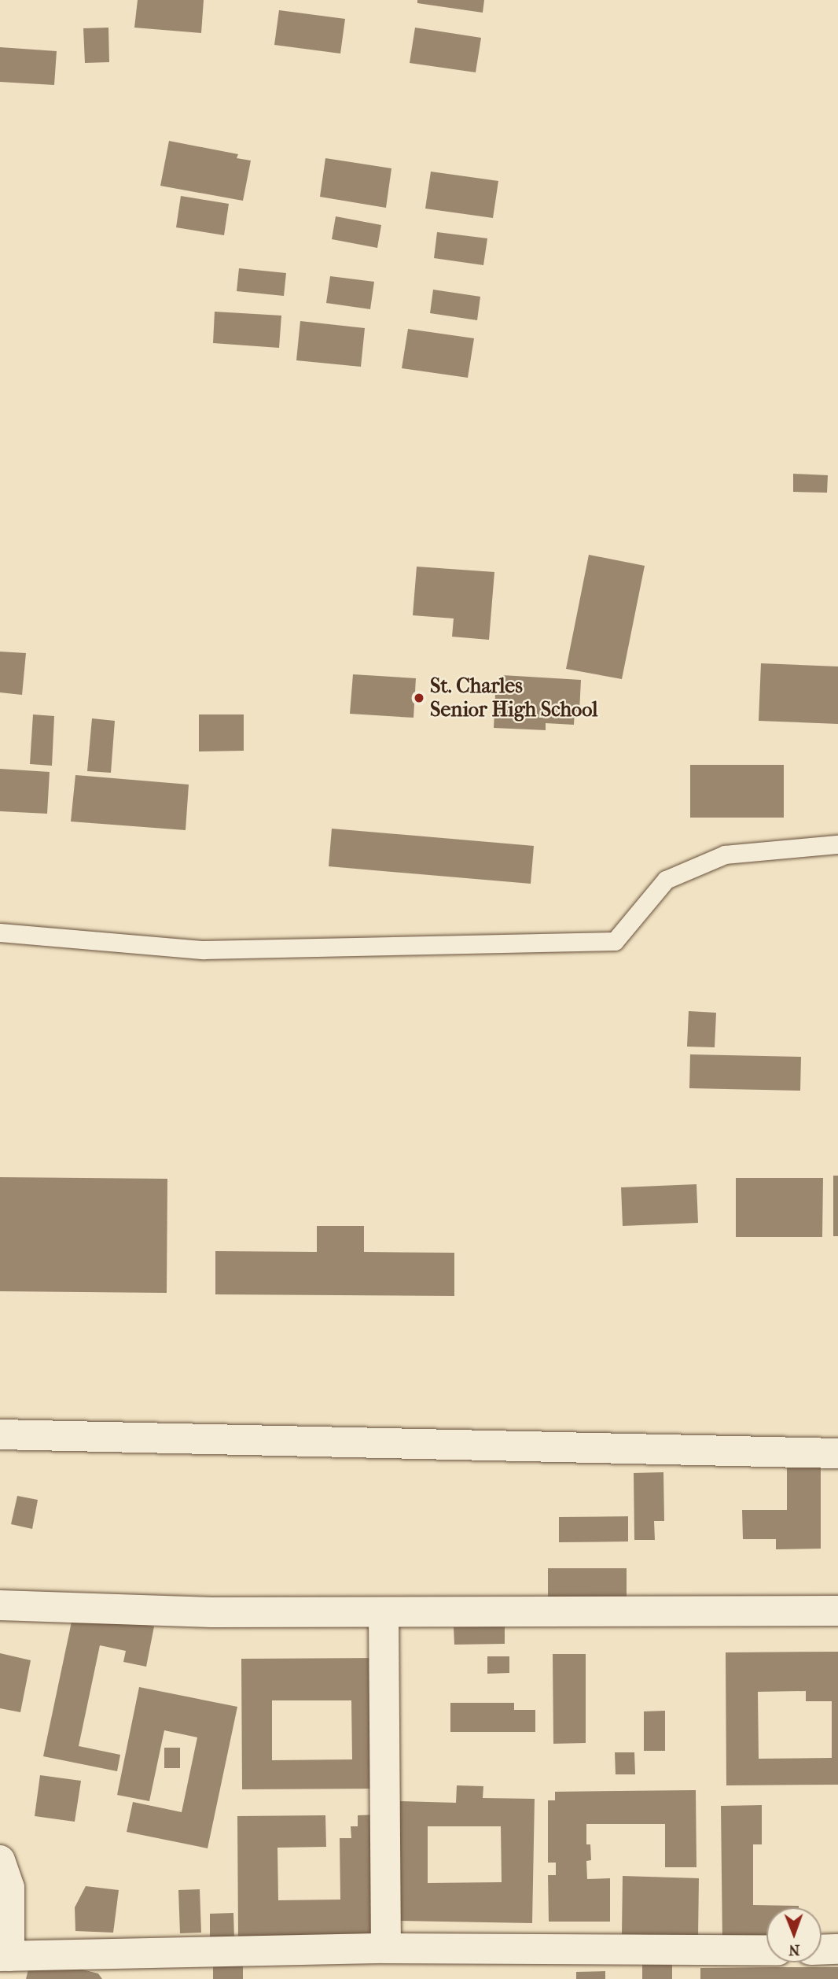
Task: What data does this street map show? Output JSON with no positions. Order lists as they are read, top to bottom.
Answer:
{
  "places": ["St. Charles Senior High School"],
  "north": "bottom"
}
